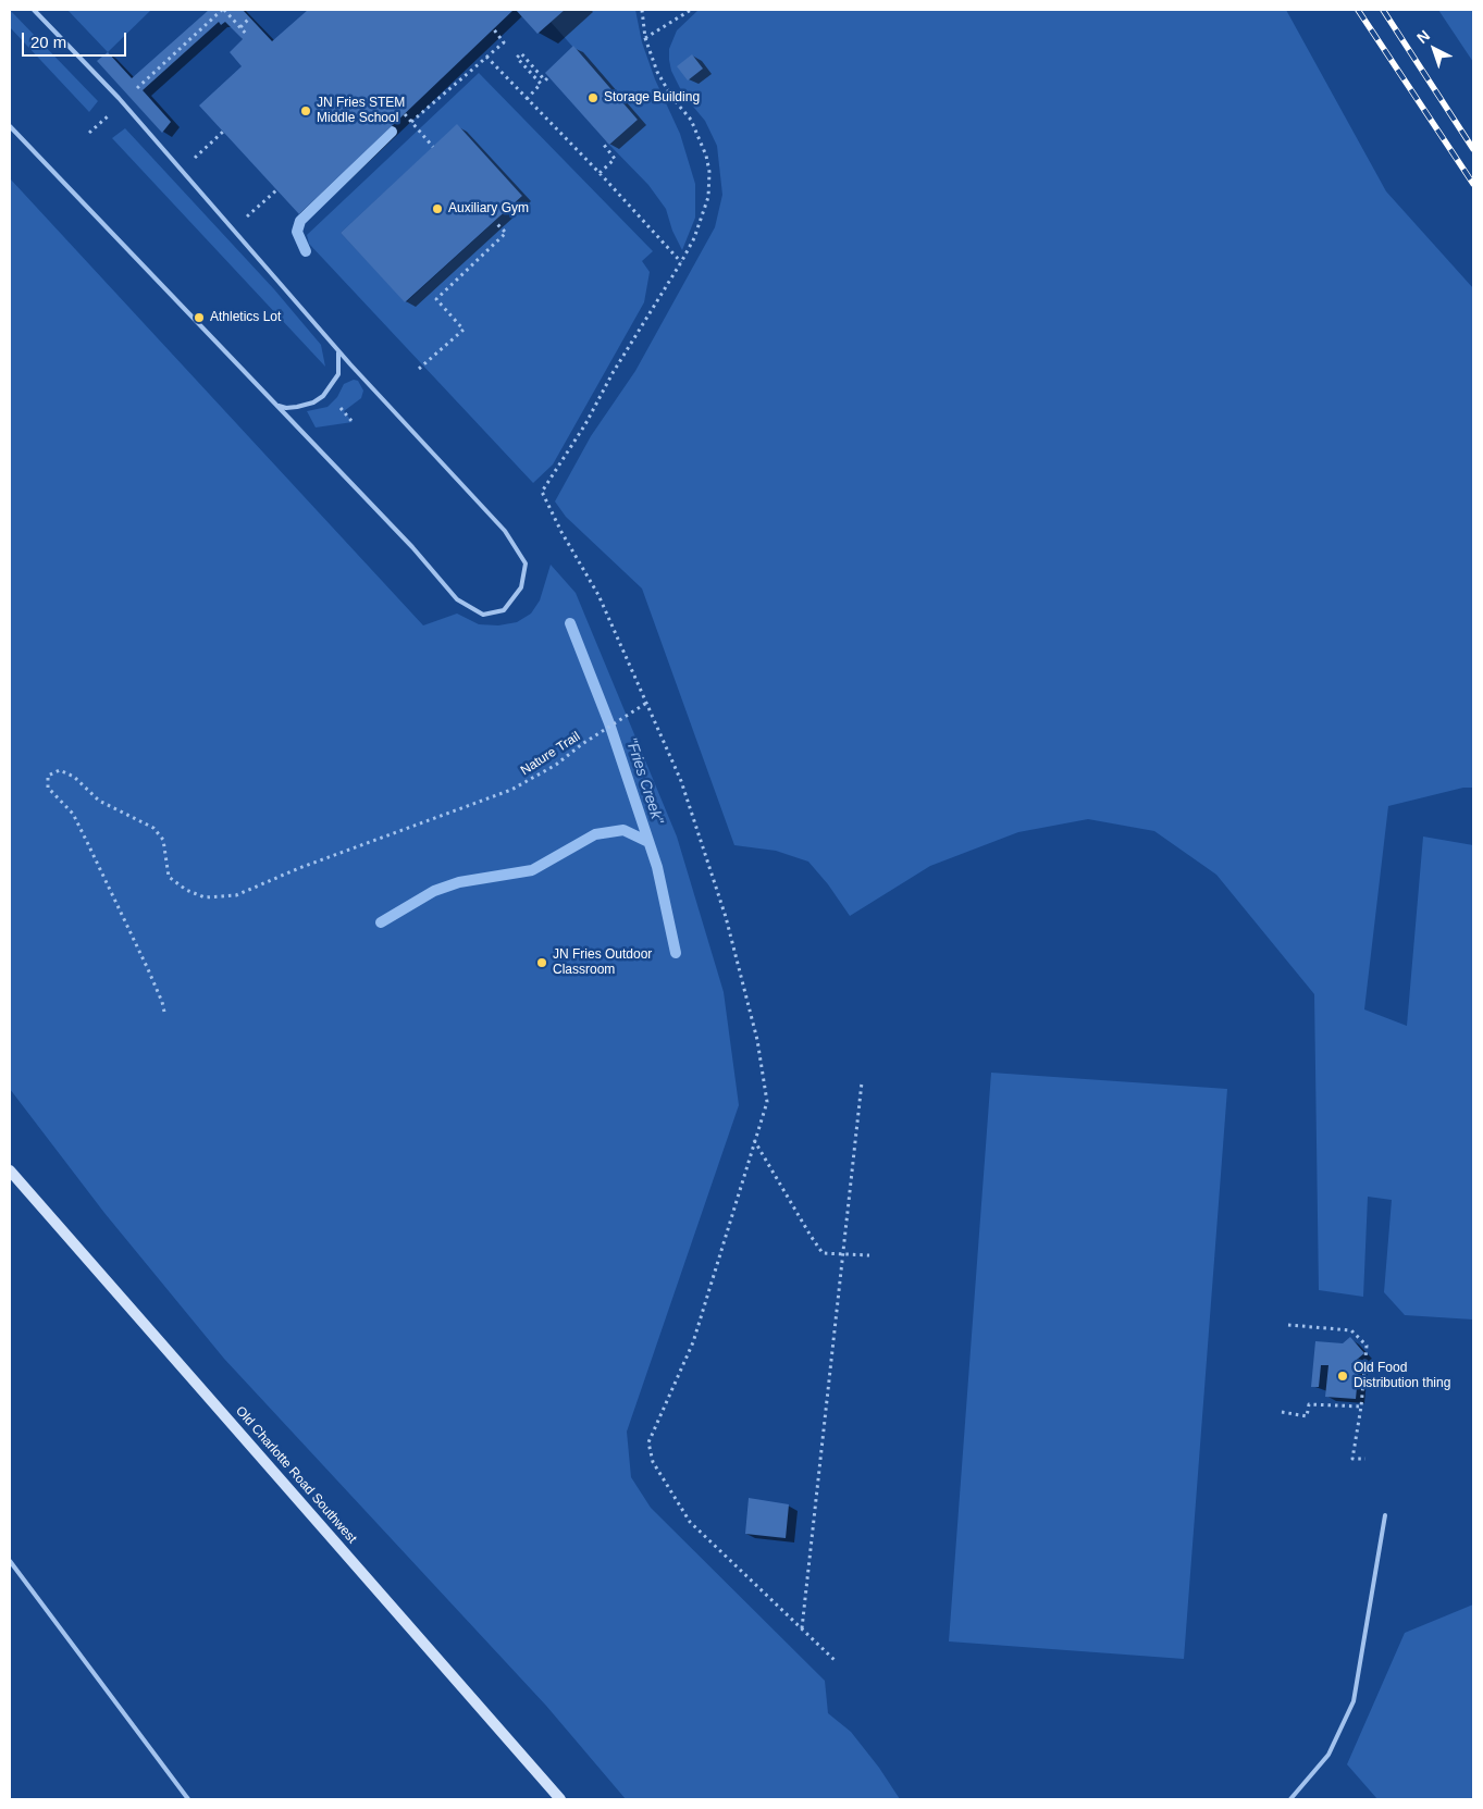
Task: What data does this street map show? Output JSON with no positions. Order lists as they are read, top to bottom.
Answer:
{
  "streets": {
    "main road": ["Old Charlotte Road Southwest"],
    "path": ["Nature Trail"]
  },
  "water": ["\"Fries Creek\""],
  "places": [
    "Storage Building",
    "JN Fries STEM Middle School",
    "Auxiliary Gym",
    "Athletics Lot",
    "JN Fries Outdoor Classroom",
    "Old Food Distribution thing"
  ],
  "scale_bar": "20 m",
  "north": "top left"
}
